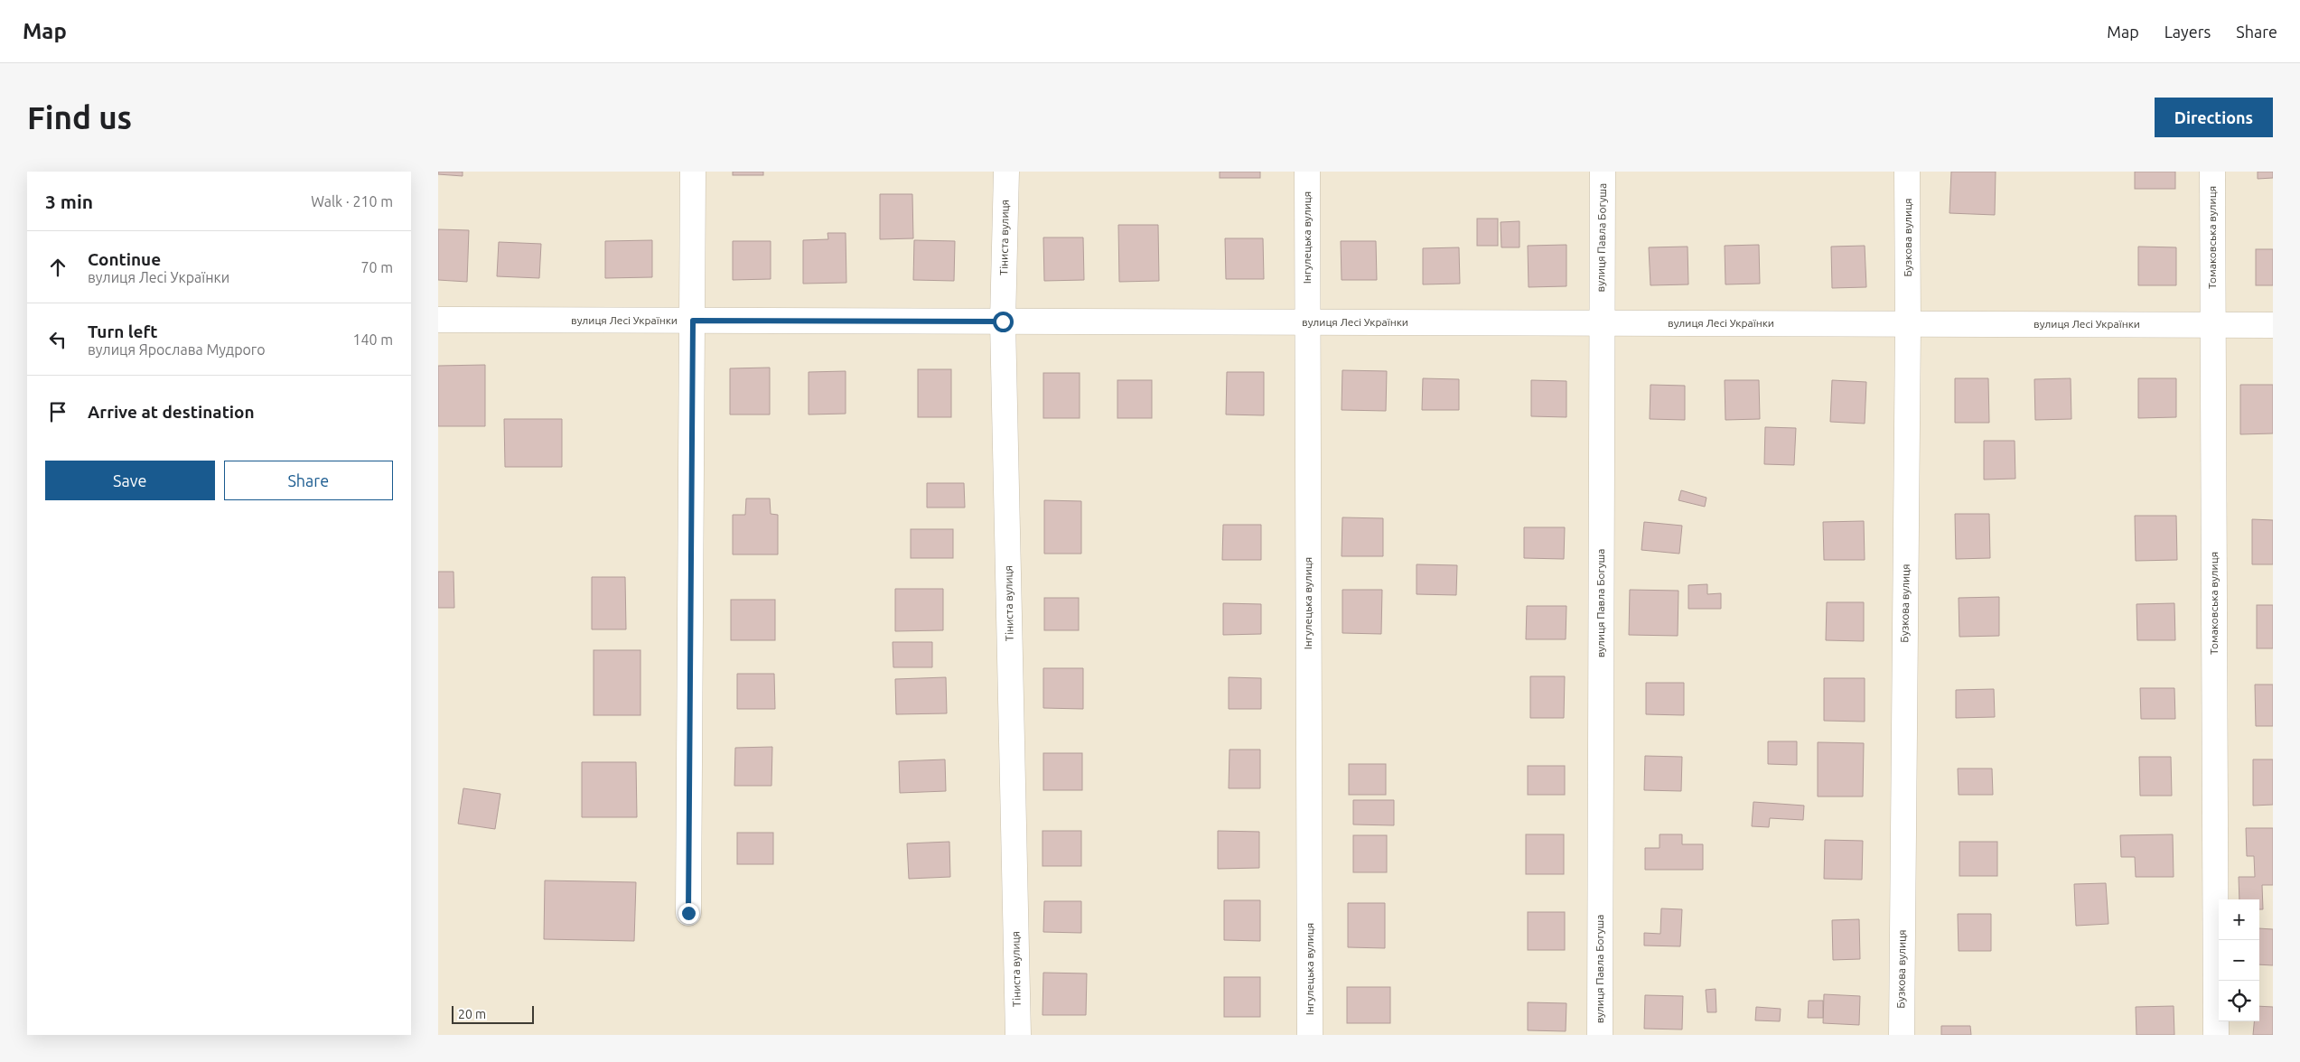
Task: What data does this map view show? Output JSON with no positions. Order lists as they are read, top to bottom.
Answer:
{
  "streets": {
    "street": [
      "Тіниста вулиця",
      "Інгулецька вулиця",
      "вулиця Павла Богуша",
      "Бузкова вулиця",
      "Томаковська вулиця",
      "вулиця Лесі Українки"
    ]
  },
  "crossings": [
    ["Тіниста вулиця", "вулиця Лесі Українки"],
    ["Інгулецька вулиця", "вулиця Лесі Українки"],
    ["вулиця Павла Богуша", "вулиця Лесі Українки"],
    ["Бузкова вулиця", "вулиця Лесі Українки"],
    ["Томаковська вулиця", "вулиця Лесі Українки"]
  ],
  "scale_bar": "20 m",
  "page": {
    "header": "Map",
    "nav": ["Map", "Layers", "Share"],
    "buttons": [
      "Directions",
      ["Save", "Share"]
    ],
    "title": "Find us",
    "heading": ["3 min", "Walk · 210 m"],
    "list": [
      ["Continue", "вулиця Лесі Українки", "70 m"],
      ["Turn left", "вулиця Ярослава Мудрого", "140 m"],
      "Arrive at destination"
    ],
    "map_buttons": ["+", "−"],
    "scale": "20 m"
  }
}
